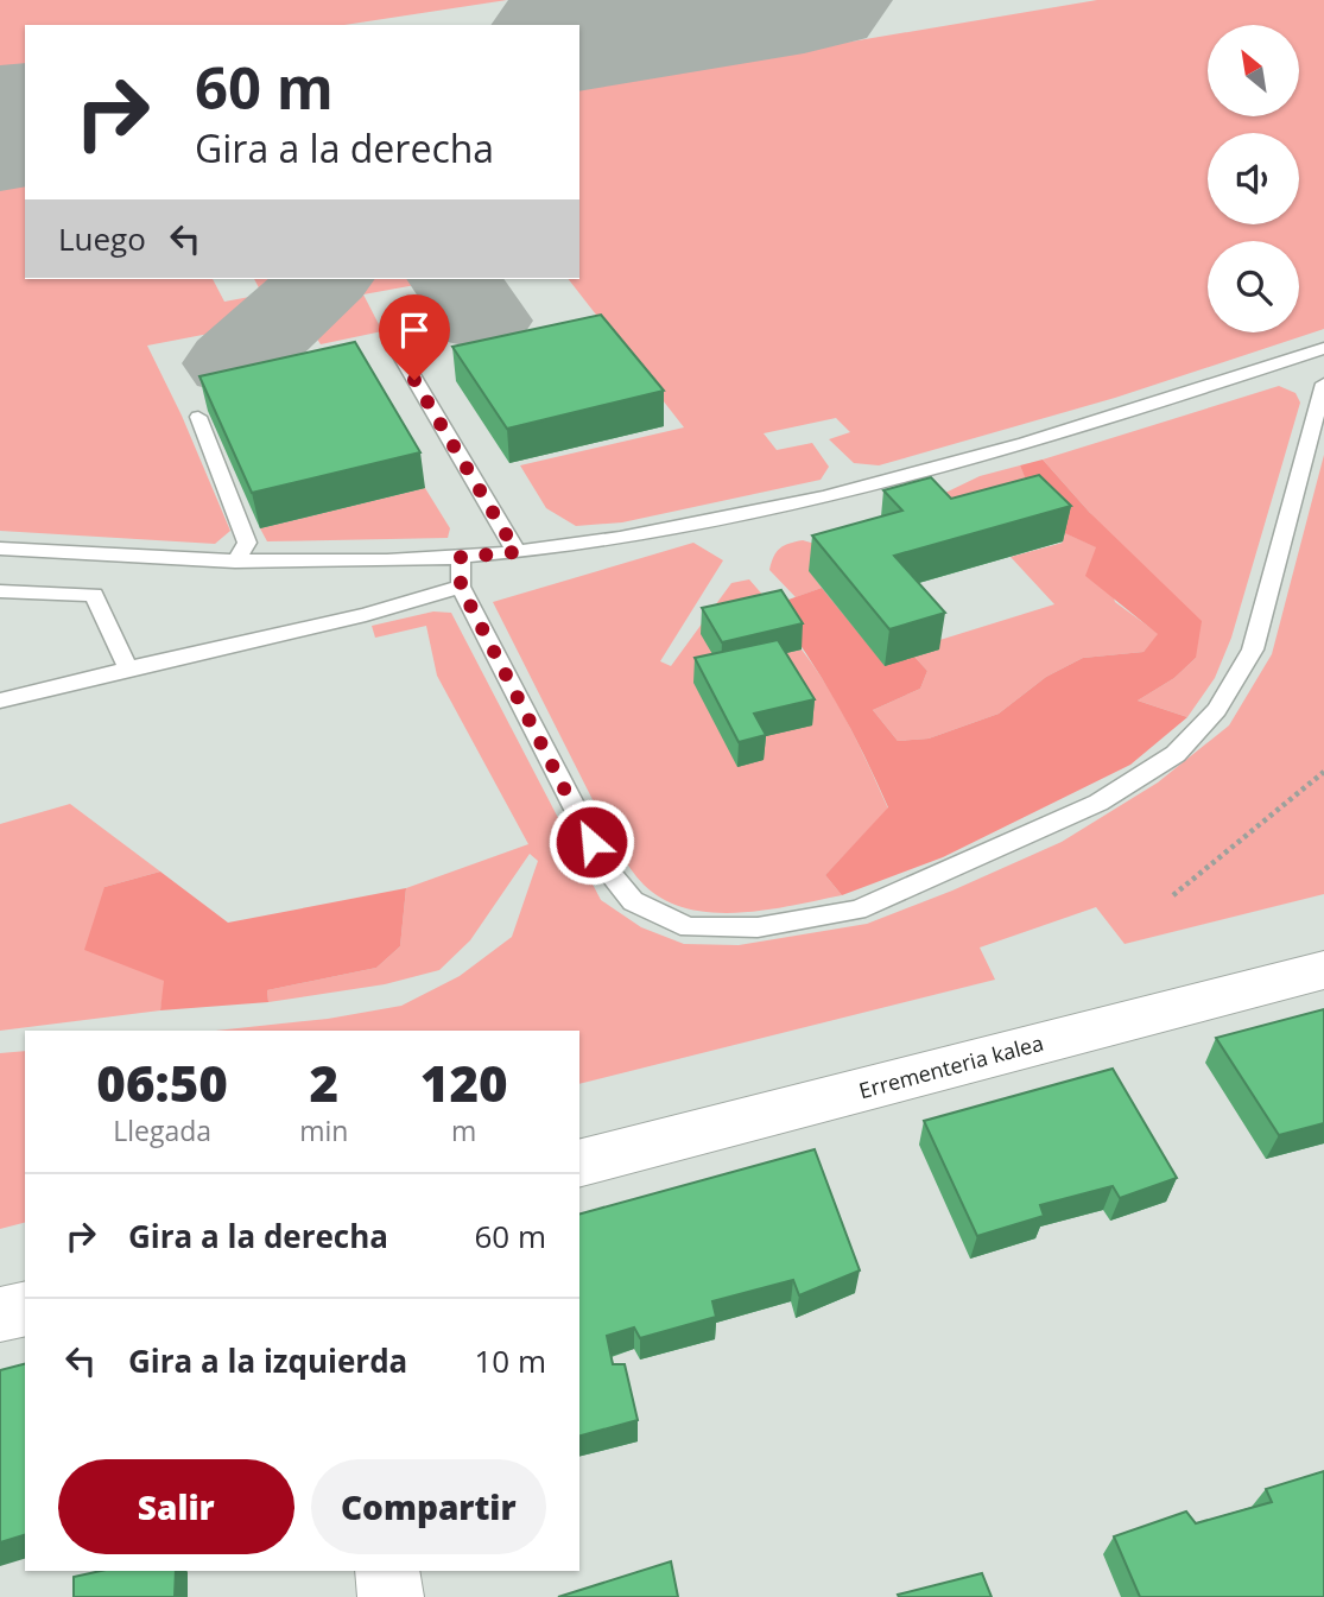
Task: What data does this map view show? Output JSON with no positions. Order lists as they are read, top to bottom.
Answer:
{
  "streets": {
    "street": ["Errementeria kalea"]
  },
  "north": "top left",
  "page": {
    "turn": ["60 m", "Gira a la derecha"],
    "then": "Luego",
    "eta": [
      "06:50",
      "Llegada",
      "2",
      "min",
      "120",
      "m"
    ],
    "list": [
      {
        "name": "Gira a la derecha",
        "value": "60 m"
      },
      {
        "name": "Gira a la izquierda",
        "value": "10 m"
      }
    ],
    "buttons": ["Salir", "Compartir"]
  }
}
